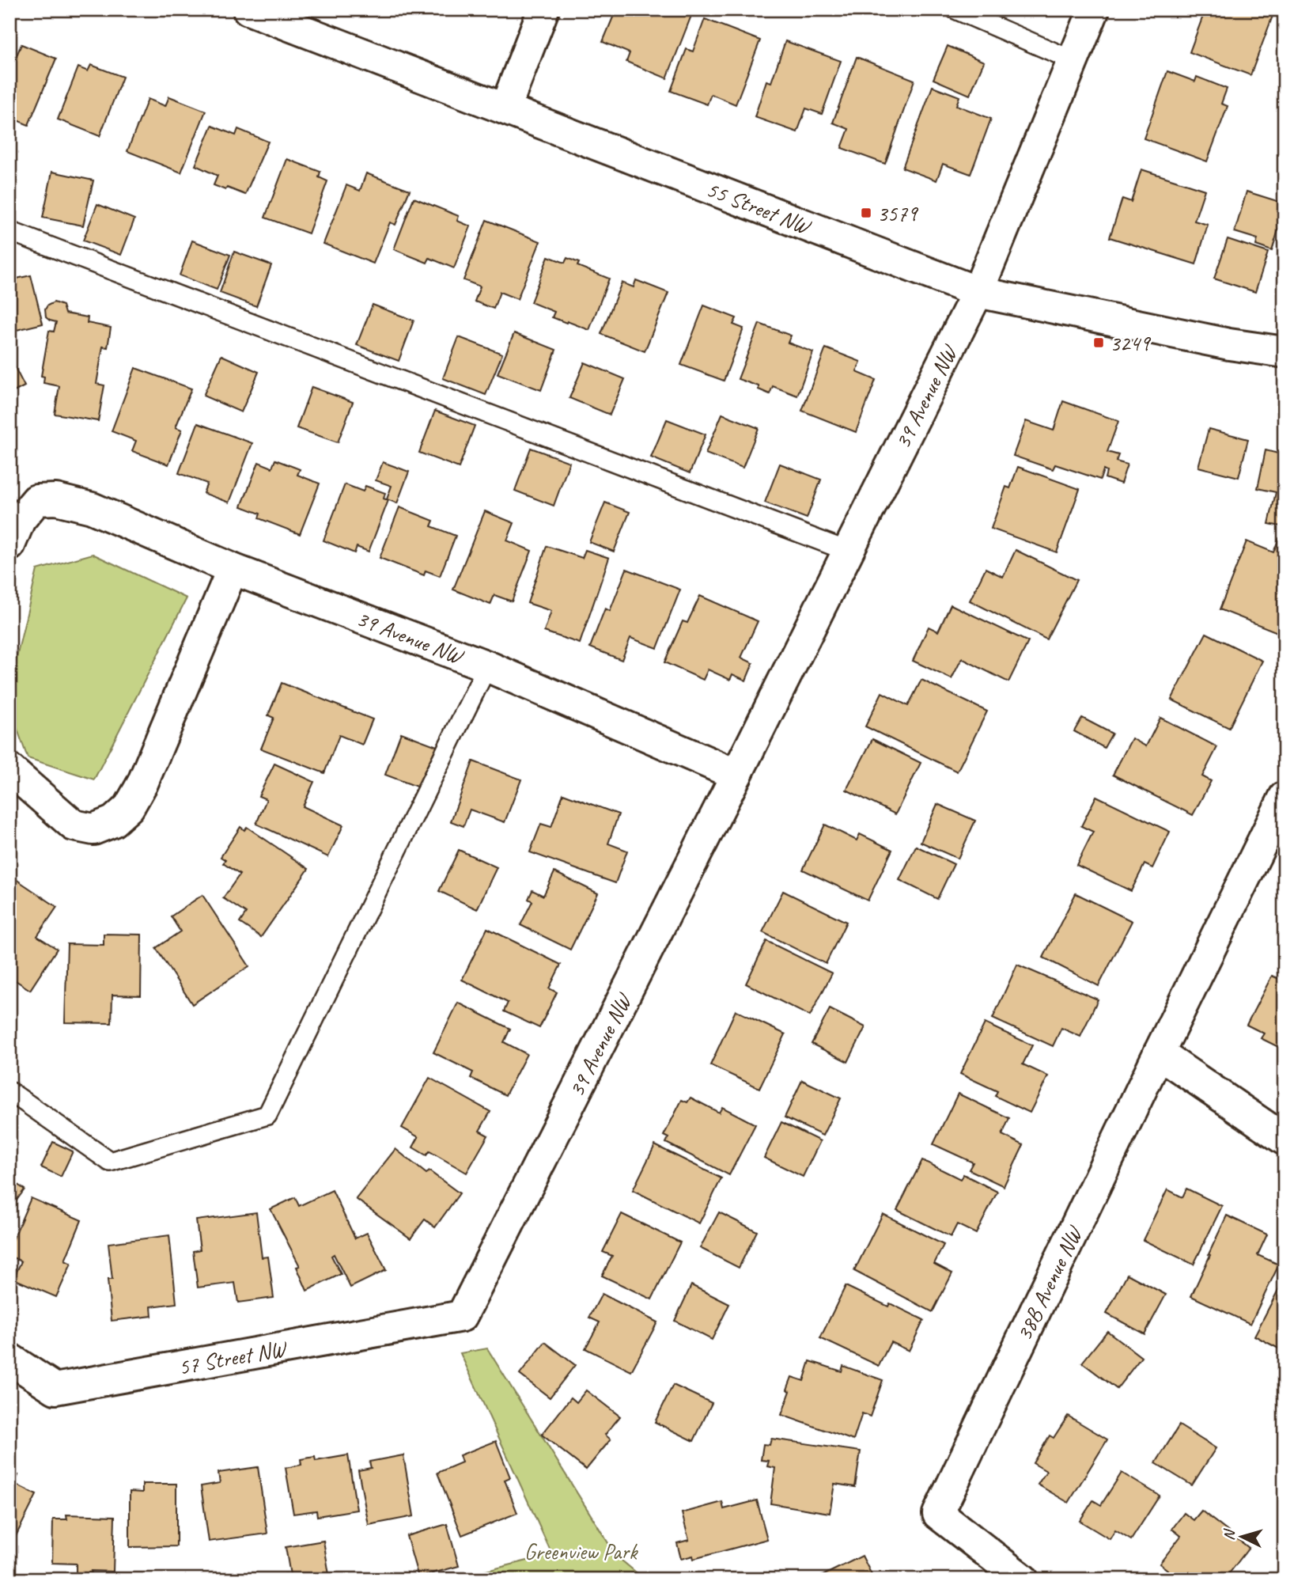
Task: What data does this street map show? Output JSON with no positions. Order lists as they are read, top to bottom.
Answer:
{
  "streets": {
    "street": [
      "55 Street NW",
      "39 Avenue NW",
      "38B Avenue NW",
      "57 Street NW"
    ]
  },
  "crossings": [
    ["55 Street NW", "39 Avenue NW"],
    ["39 Avenue NW", "57 Street NW"]
  ],
  "parks": ["Greenview Park"],
  "places": {
    "transit": ["3579", "3249"]
  },
  "north": "left"
}
